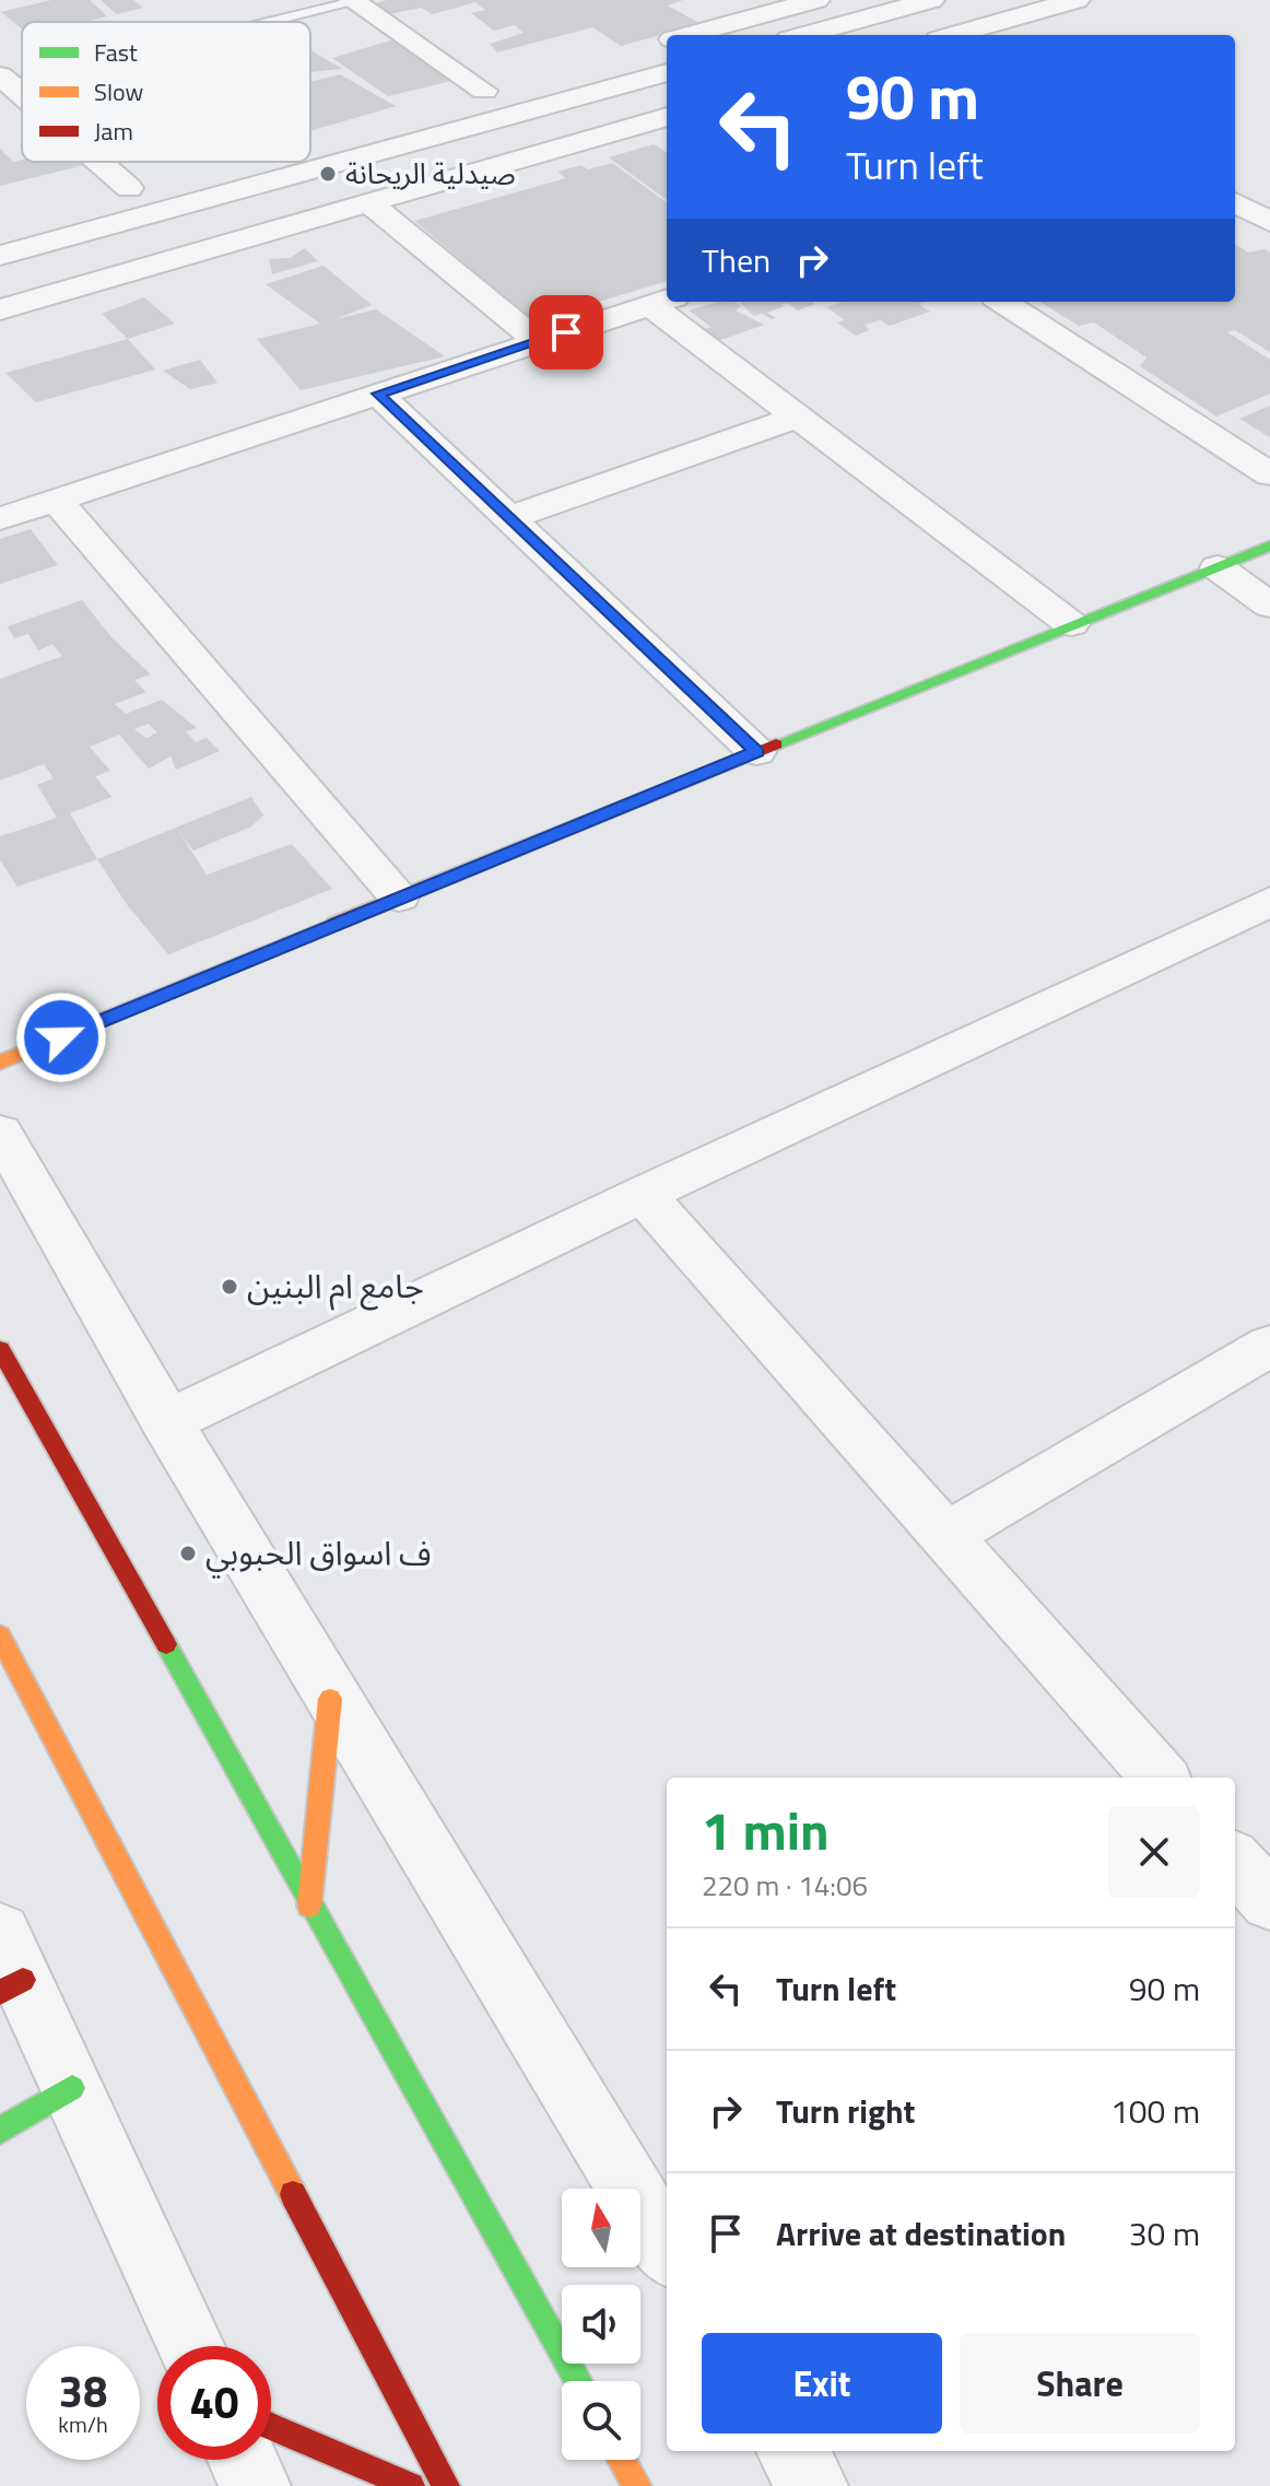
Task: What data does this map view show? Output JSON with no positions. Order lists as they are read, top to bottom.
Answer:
{
  "places": ["صيدلية الريحانة", "جامع ام البنين", "ف اسواق الحبوبي"],
  "legend": ["Fast", "Slow", "Jam"],
  "north": "top",
  "page": {
    "turn": ["90 m", "Turn left"],
    "then": "Then",
    "heading": ["1 min", "220 m · 14:06"],
    "list": [
      {
        "name": "Turn left",
        "value": "90 m"
      },
      {
        "name": "Turn right",
        "value": "100 m"
      },
      {
        "name": "Arrive at destination",
        "value": "30 m"
      }
    ],
    "buttons": ["Exit", "Share"],
    "speed": "38 km/h",
    "limit": "40"
  }
}
